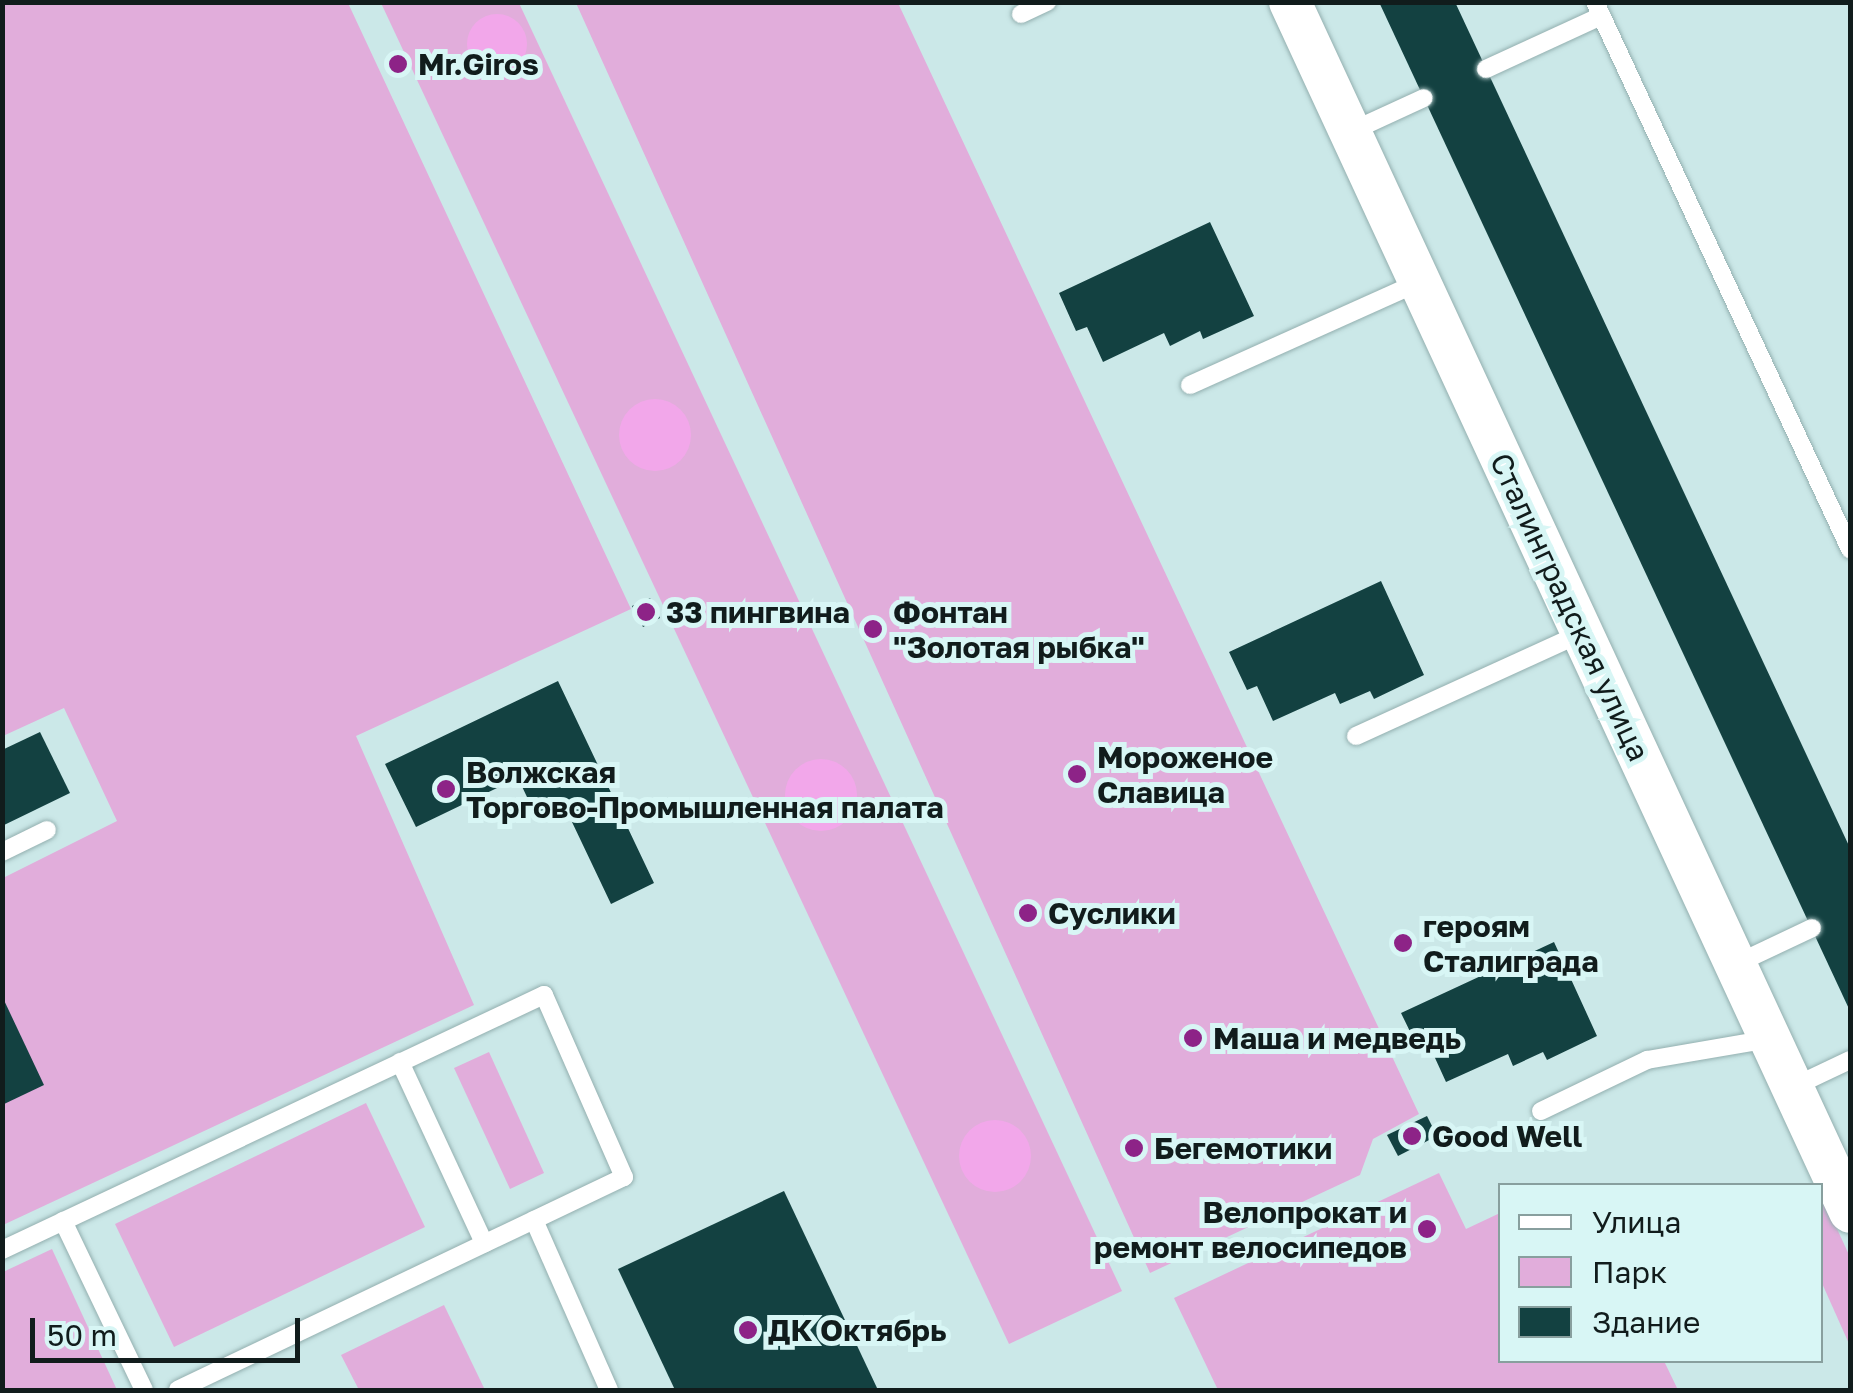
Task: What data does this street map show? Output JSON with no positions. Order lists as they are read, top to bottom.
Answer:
{
  "streets": {
    "street": ["Сталинградская улица"]
  },
  "places": [
    "Mr.Giros",
    "33 пингвина",
    "Фонтан \"Золотая рыбка\"",
    "Мороженое Славица",
    "Волжская Торгово-Промышленная палата",
    "Суслики",
    "героям Сталиграда",
    "Маша и медведь",
    "Good Well",
    "Бегемотики",
    "Велопрокат и ремонт велосипедов",
    "ДК Октябрь"
  ],
  "legend": ["Улица", "Парк", "Здание"],
  "scale_bar": "50 m"
}
